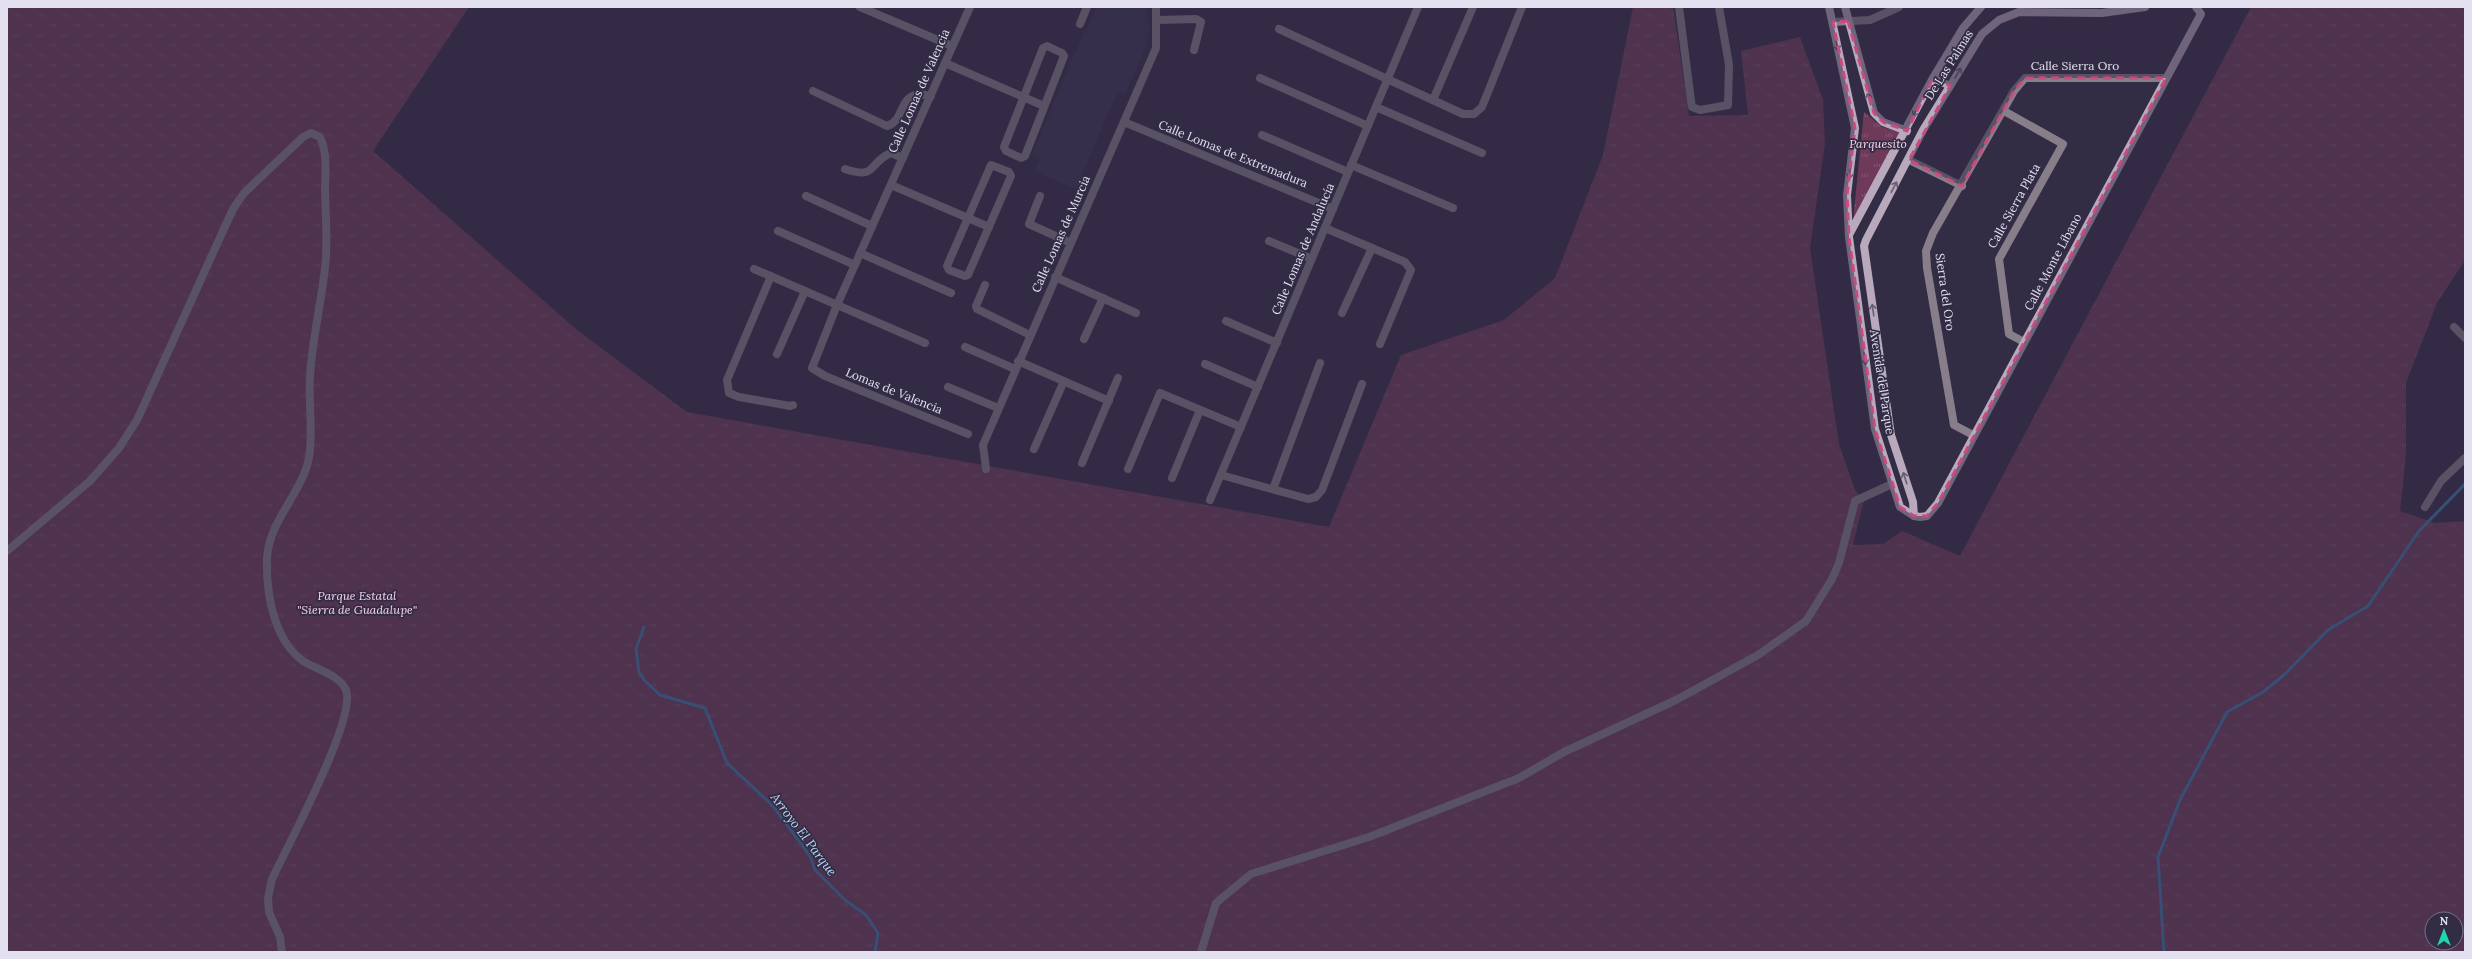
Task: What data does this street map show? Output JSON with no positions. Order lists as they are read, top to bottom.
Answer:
{
  "streets": {
    "street": [
      "De Las Palmas",
      "Calle Sierra Oro",
      "Calle Lomas de Valencia",
      "Calle Lomas de Extremadura",
      "Calle Sierra Plata",
      "Calle Lomas de Murcia",
      "Calle Lomas de Andalucía",
      "Calle Monte Líbano",
      "Sierra del Oro",
      "Avenida del Parque",
      "Lomas de Valencia"
    ]
  },
  "crossings": [
    ["De Las Palmas", "Avenida del Parque"],
    ["Calle Sierra Oro", "Calle Sierra Plata"],
    ["Calle Sierra Oro", "Calle Monte Líbano"],
    ["Calle Sierra Oro", "Sierra del Oro"],
    ["Calle Lomas de Valencia", "Lomas de Valencia"],
    ["Calle Lomas de Extremadura", "Calle Lomas de Murcia"],
    ["Calle Lomas de Extremadura", "Calle Lomas de Andalucía"],
    ["Calle Sierra Plata", "Calle Monte Líbano"],
    ["Calle Sierra Plata", "Sierra del Oro"],
    ["Calle Monte Líbano", "Sierra del Oro"],
    ["Calle Monte Líbano", "Avenida del Parque"]
  ],
  "water": ["Arroyo El Parque"],
  "parks": ["Parquesito", "Parque Estatal \"Sierra de Guadalupe\""],
  "north": "top"
}
